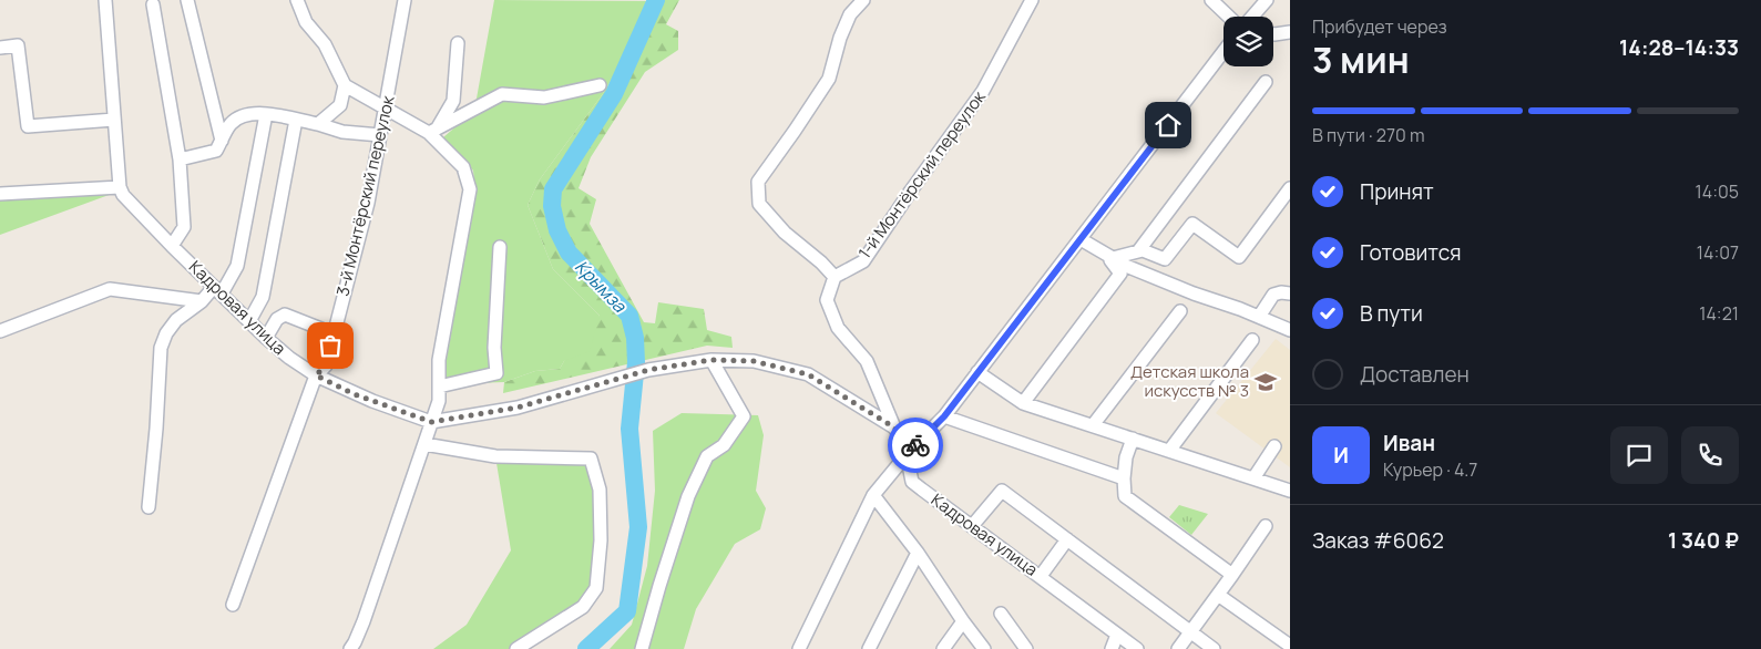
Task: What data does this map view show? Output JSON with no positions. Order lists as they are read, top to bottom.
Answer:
{
  "streets": {
    "street": ["1-й Монтёрский переулок", "3-й Монтёрский переулок", "Кадровая улица"]
  },
  "crossings": [
    ["3-й Монтёрский переулок", "Кадровая улица"]
  ],
  "water": ["Крымза"],
  "places": {
    "school or university": ["Детская школа искусств № 3"]
  },
  "page": {
    "heading": ["3 мин", "Прибудет через", "14:28–14:33"],
    "panel": [
      "Иван",
      "Курьер · 4.7",
      "Заказ #6062",
      "1 340 ₽"
    ],
    "bar": "В пути · 270 m",
    "list": [
      ["Принят", "14:05"],
      ["Готовится", "14:07"],
      ["В пути", "14:21"],
      "Доставлен"
    ],
    "round": "И"
  }
}
